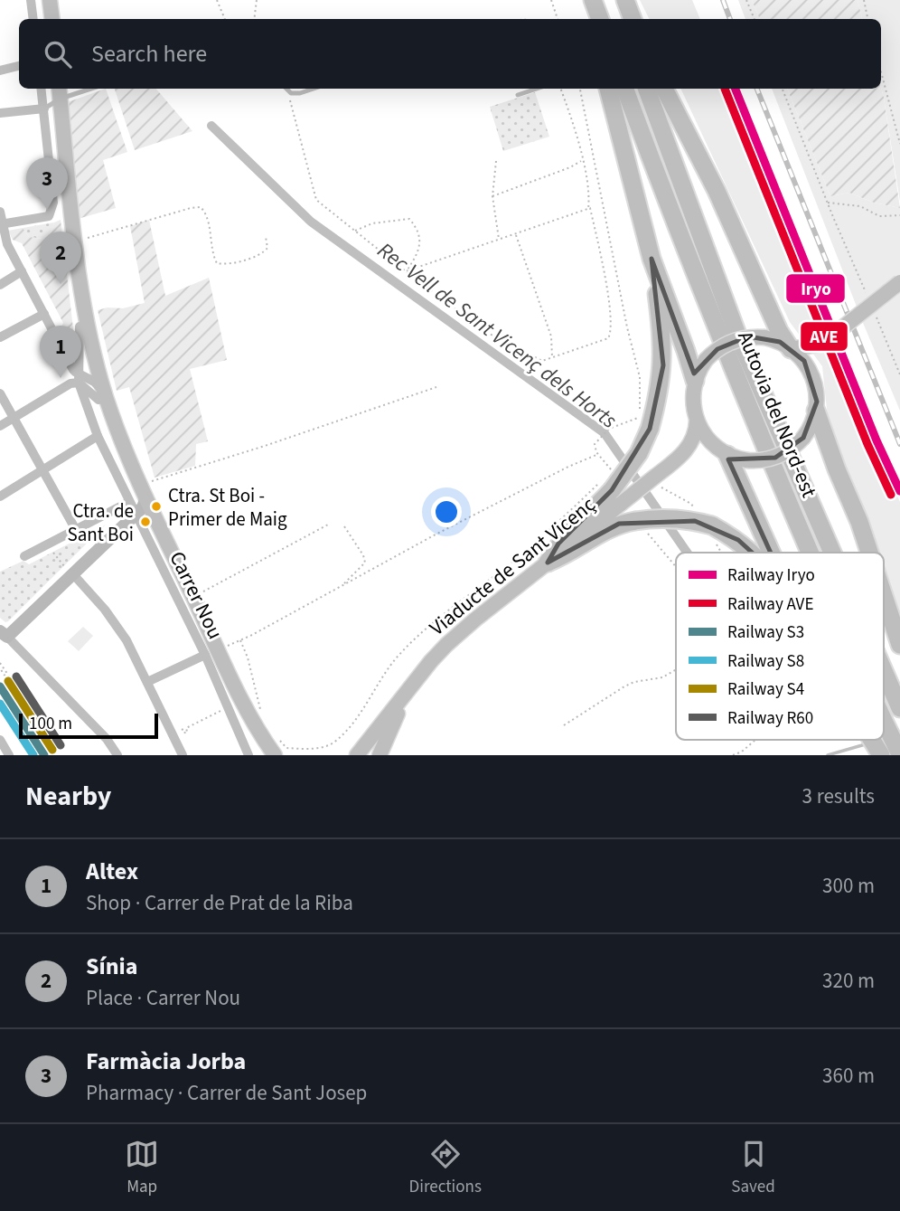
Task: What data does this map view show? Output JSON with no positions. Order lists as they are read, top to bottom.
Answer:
{
  "streets": {
    "highway": ["Autovia del Nord-est"],
    "main road": ["Viaducte de Sant Vicenç"],
    "street": ["Carrer Nou"]
  },
  "water": ["Rec Vell de Sant Vicenç dels Horts"],
  "places": ["Ctra. St Boi - Primer de Maig", "Ctra. de Sant Boi"],
  "lines": [
    "rail line Iryo",
    "rail line AVE",
    "rail line R60",
    "rail line S4",
    "rail line S3",
    "rail line S8"
  ],
  "legend": [
    "Railway Iryo",
    "Railway AVE",
    "Railway S3",
    "Railway S8",
    "Railway S4",
    "Railway R60"
  ],
  "scale_bar": "100 m",
  "page": {
    "search": "Search here",
    "pins": ["3", "2", "1"],
    "scale": "100 m",
    "heading": ["Nearby", "3 results"],
    "list": [
      {
        "mark": "1",
        "name": "Altex",
        "note": "Shop · Carrer de Prat de la Riba",
        "value": "300 m"
      },
      {
        "mark": "2",
        "name": "Sínia",
        "note": "Place · Carrer Nou",
        "value": "320 m"
      },
      {
        "mark": "3",
        "name": "Farmàcia Jorba",
        "note": "Pharmacy · Carrer de Sant Josep",
        "value": "360 m"
      }
    ],
    "nav": ["Map", "Directions", "Saved"]
  }
}
